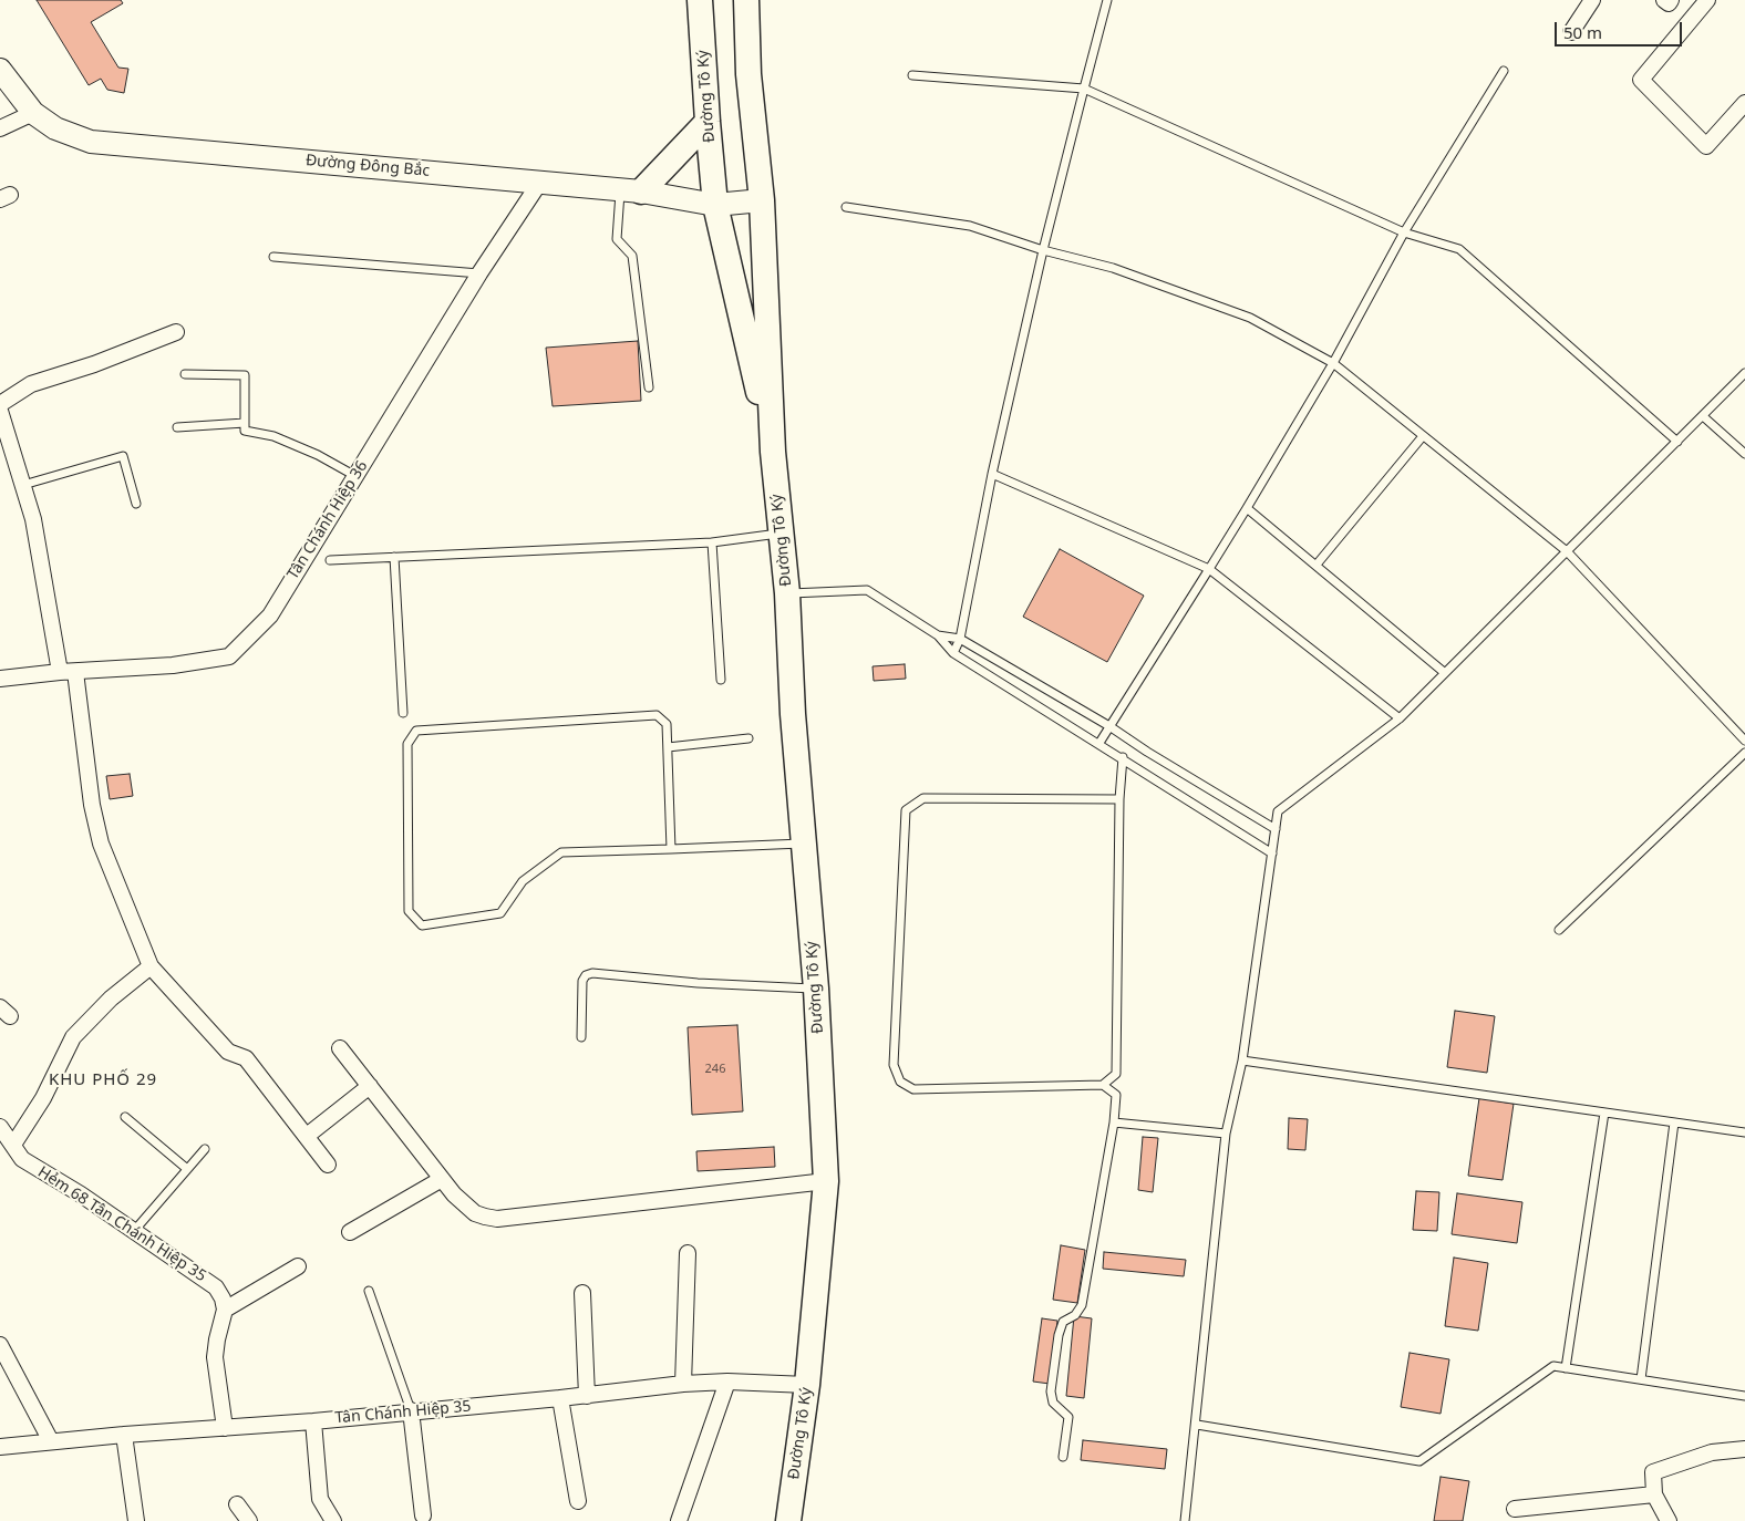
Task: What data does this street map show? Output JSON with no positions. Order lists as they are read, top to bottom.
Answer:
{
  "streets": {
    "main road": ["Đường Tô Ký"],
    "street": [
      "Đường Đông Bắc",
      "Tân Chánh Hiệp 36",
      "Hẻm 68 Tân Chánh Hiệp 35",
      "Tân Chánh Hiệp 35"
    ]
  },
  "crossings": [
    ["Đường Tô Ký", "Đường Đông Bắc"],
    ["Đường Tô Ký", "Tân Chánh Hiệp 35"],
    ["Đường Đông Bắc", "Tân Chánh Hiệp 36"]
  ],
  "districts": ["KHU PHỐ 29"],
  "house_numbers": ["246"],
  "scale_bar": "50 m"
}
